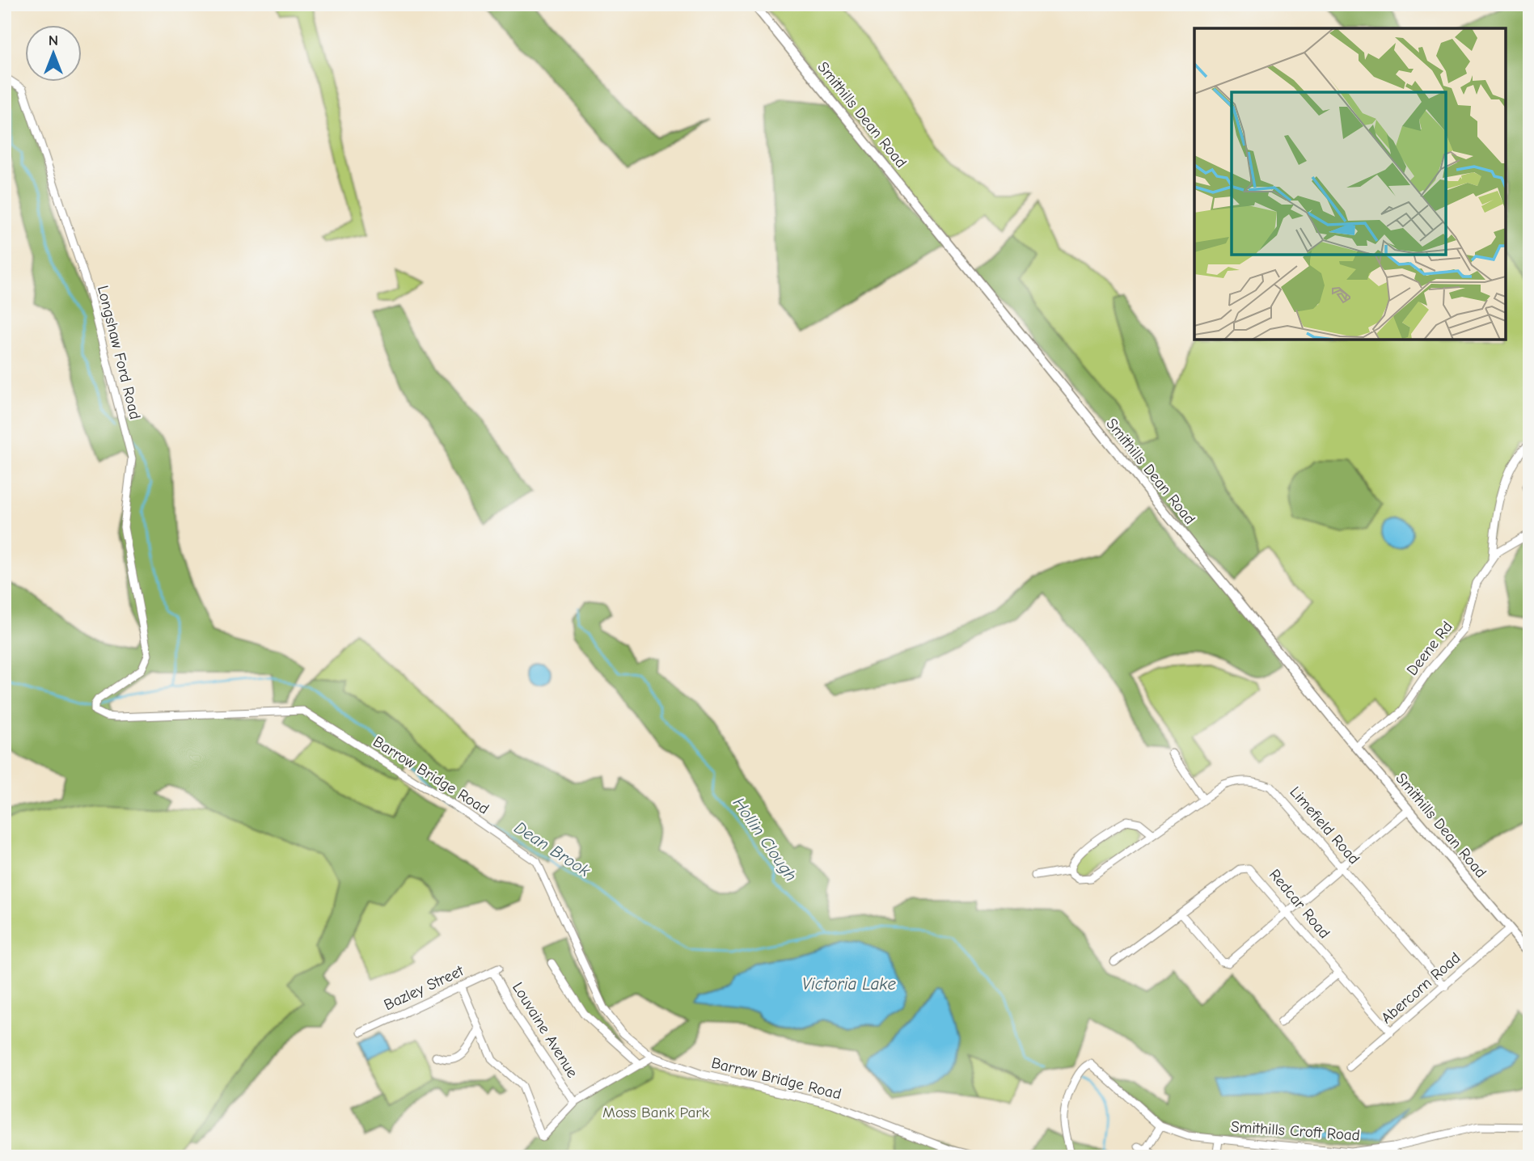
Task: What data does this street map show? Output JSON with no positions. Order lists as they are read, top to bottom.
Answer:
{
  "streets": {
    "street": [
      "Smithills Dean Road",
      "Longshaw Ford Road",
      "Deene Rd",
      "Barrow Bridge Road",
      "Limefield Road",
      "Redcar Road",
      "Bazley Street",
      "Abercorn Road",
      "Louvaine Avenue",
      "Smithills Croft Road"
    ]
  },
  "crossings": [
    ["Smithills Dean Road", "Deene Rd"],
    ["Smithills Dean Road", "Abercorn Road"],
    ["Longshaw Ford Road", "Barrow Bridge Road"],
    ["Limefield Road", "Abercorn Road"],
    ["Redcar Road", "Abercorn Road"],
    ["Bazley Street", "Louvaine Avenue"]
  ],
  "water": ["Hollin Clough", "Dean Brook", "Victoria Lake"],
  "parks": ["Moss Bank Park"],
  "north": "top"
}
